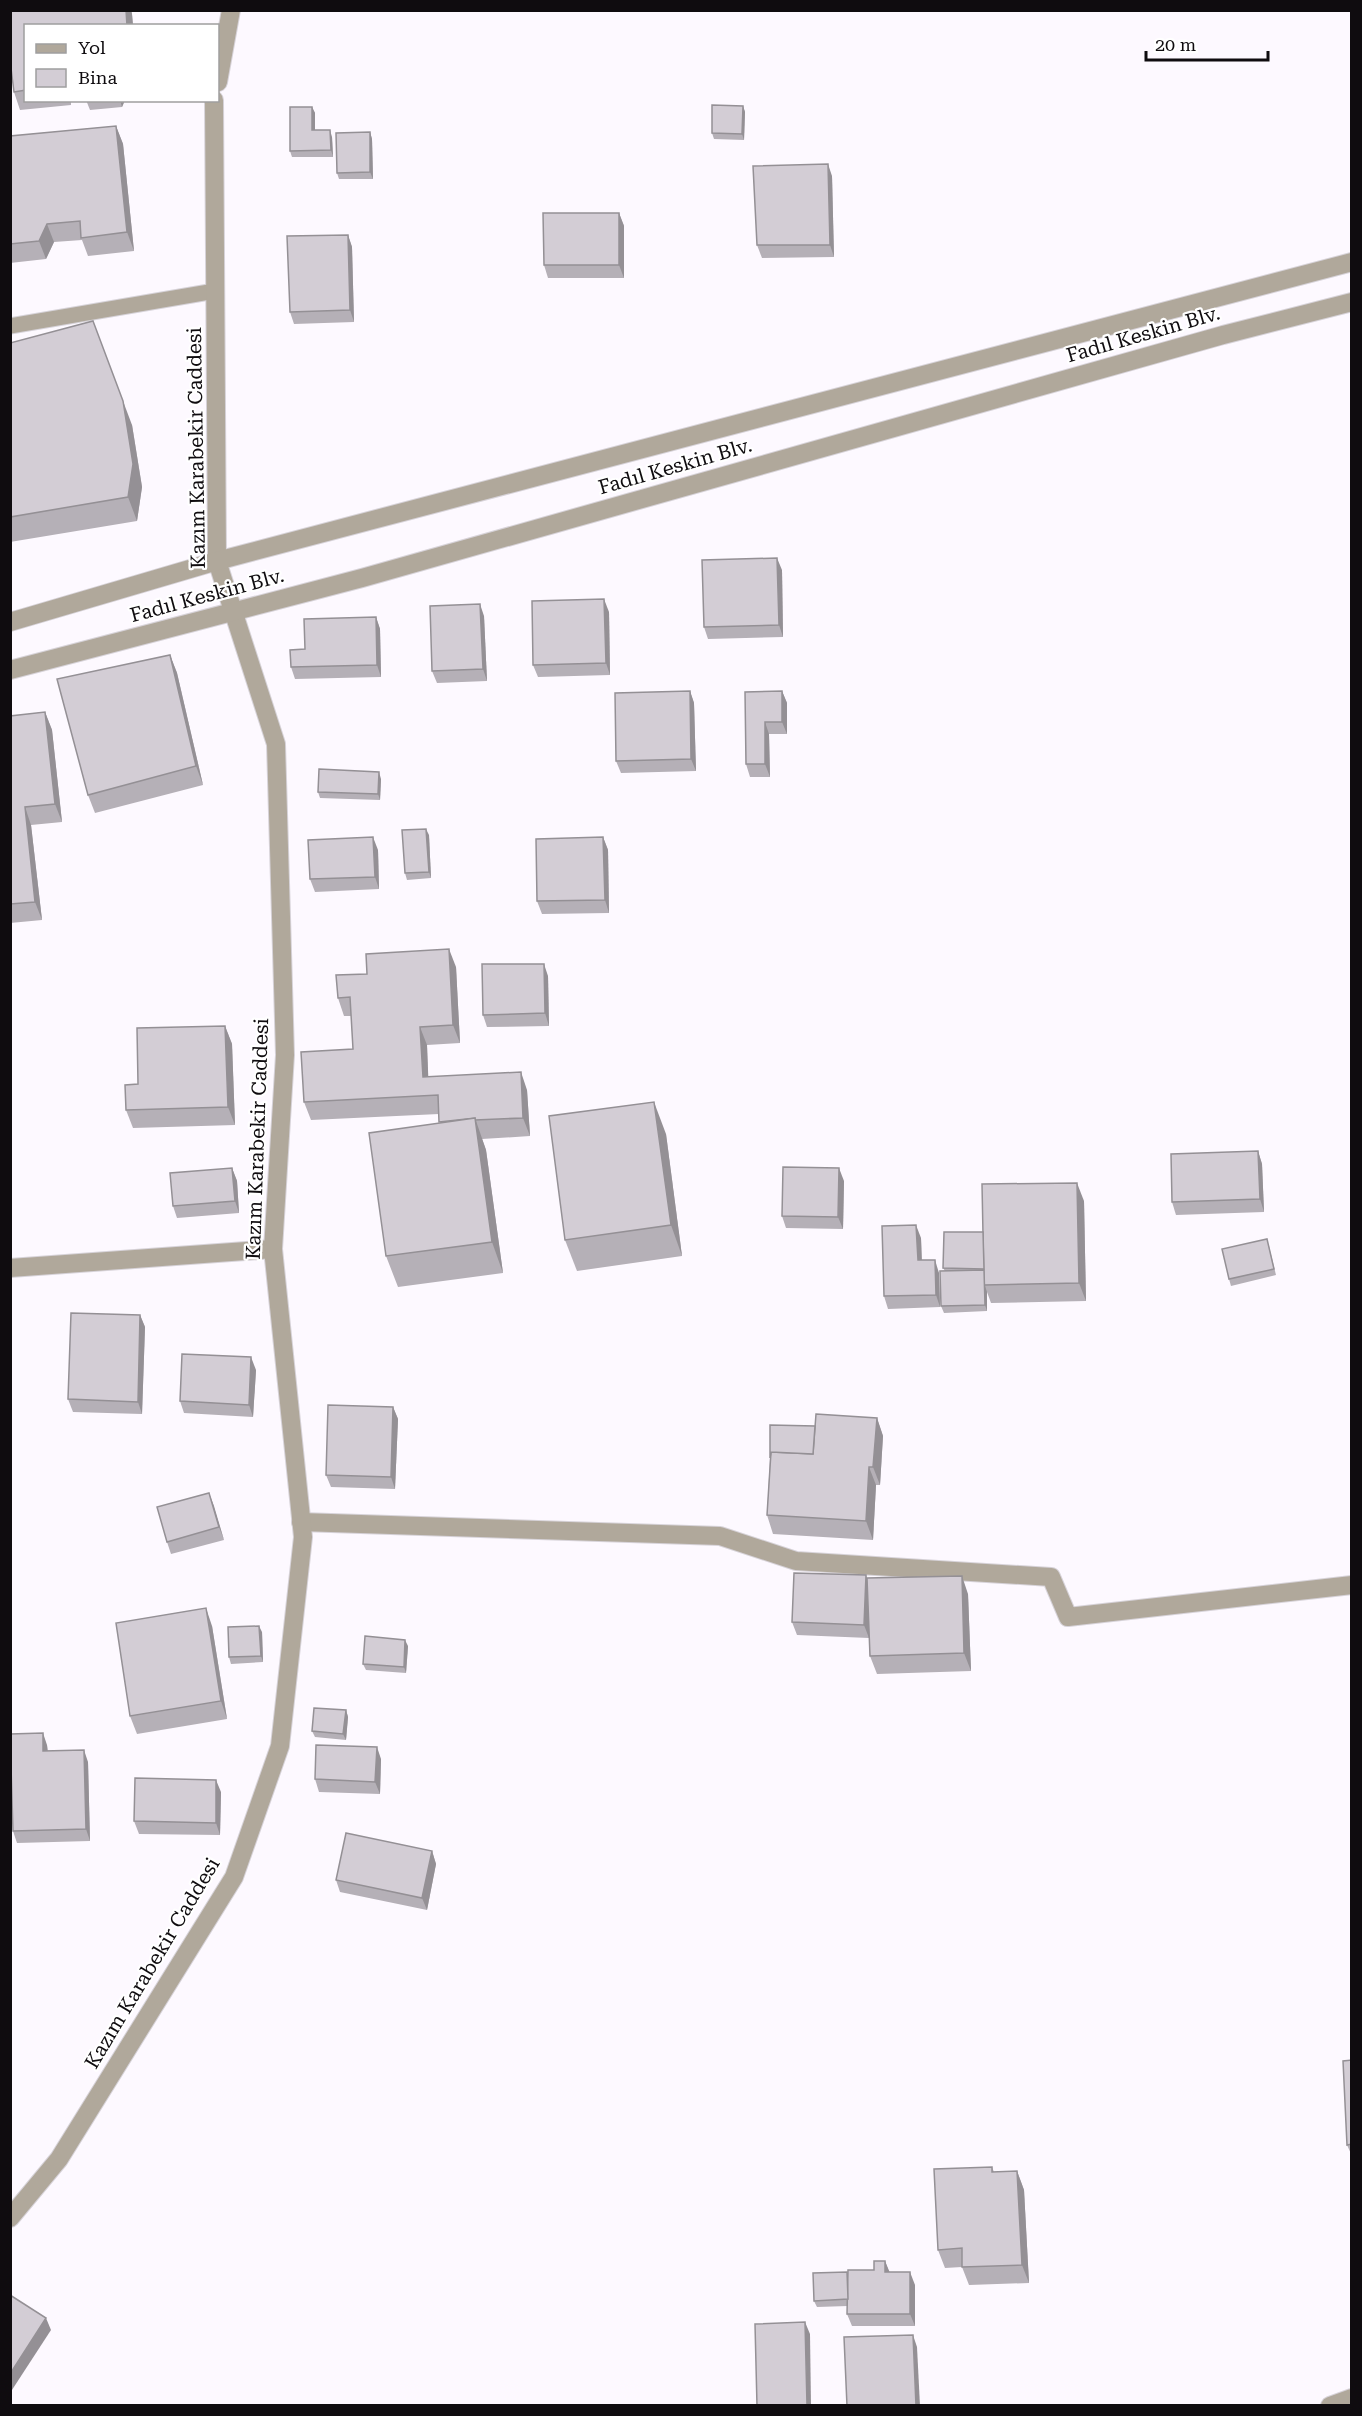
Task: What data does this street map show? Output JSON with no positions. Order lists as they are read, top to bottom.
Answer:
{
  "streets": {
    "street": ["Fadıl Keskin Blv.", "Kazım Karabekir Caddesi"]
  },
  "crossings": [
    ["Fadıl Keskin Blv.", "Kazım Karabekir Caddesi"]
  ],
  "legend": ["Yol", "Bina"],
  "scale_bar": "20 m"
}
